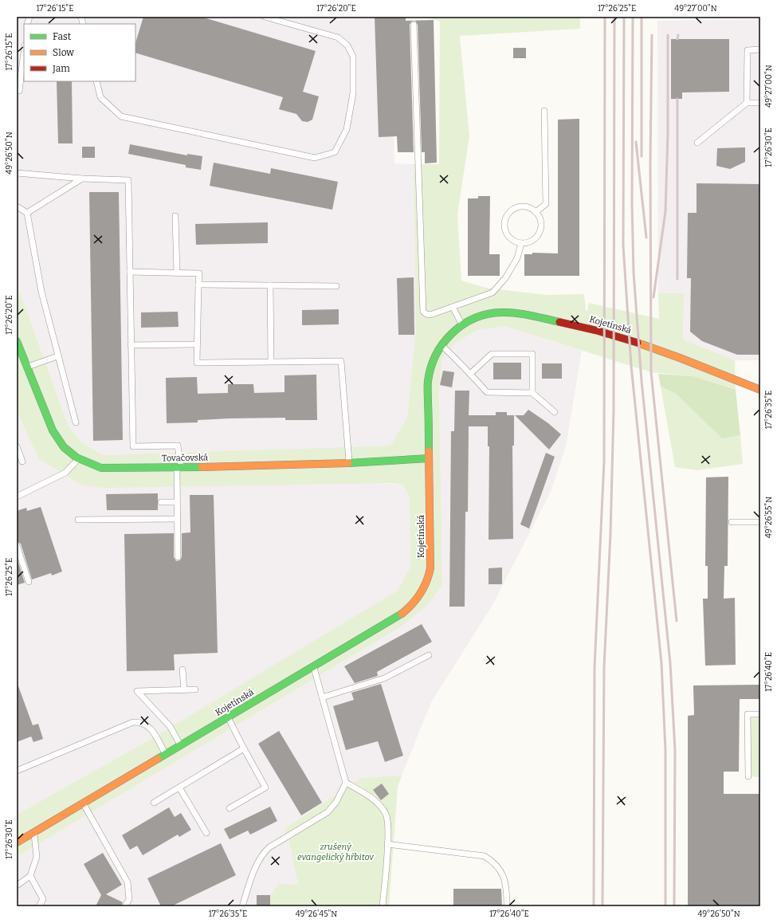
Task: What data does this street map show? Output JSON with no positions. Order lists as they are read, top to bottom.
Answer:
{
  "streets": {
    "main road": ["Kojetínská", "Tovačovská"]
  },
  "crossings": [
    ["Kojetínská", "Tovačovská"]
  ],
  "parks": ["zrušený evangelický hřbitov"],
  "legend": ["Fast", "Slow", "Jam"],
  "coordinates": [
    "17°26'15\"E",
    "17°26'20\"E",
    "17°26'25\"E",
    "49°27'00\"N",
    "17°26'30\"E",
    "49°26'50\"N",
    "17°26'35\"E",
    "49°26'55\"N",
    "17°26'40\"E",
    "49°26'45\"N"
  ]
}
